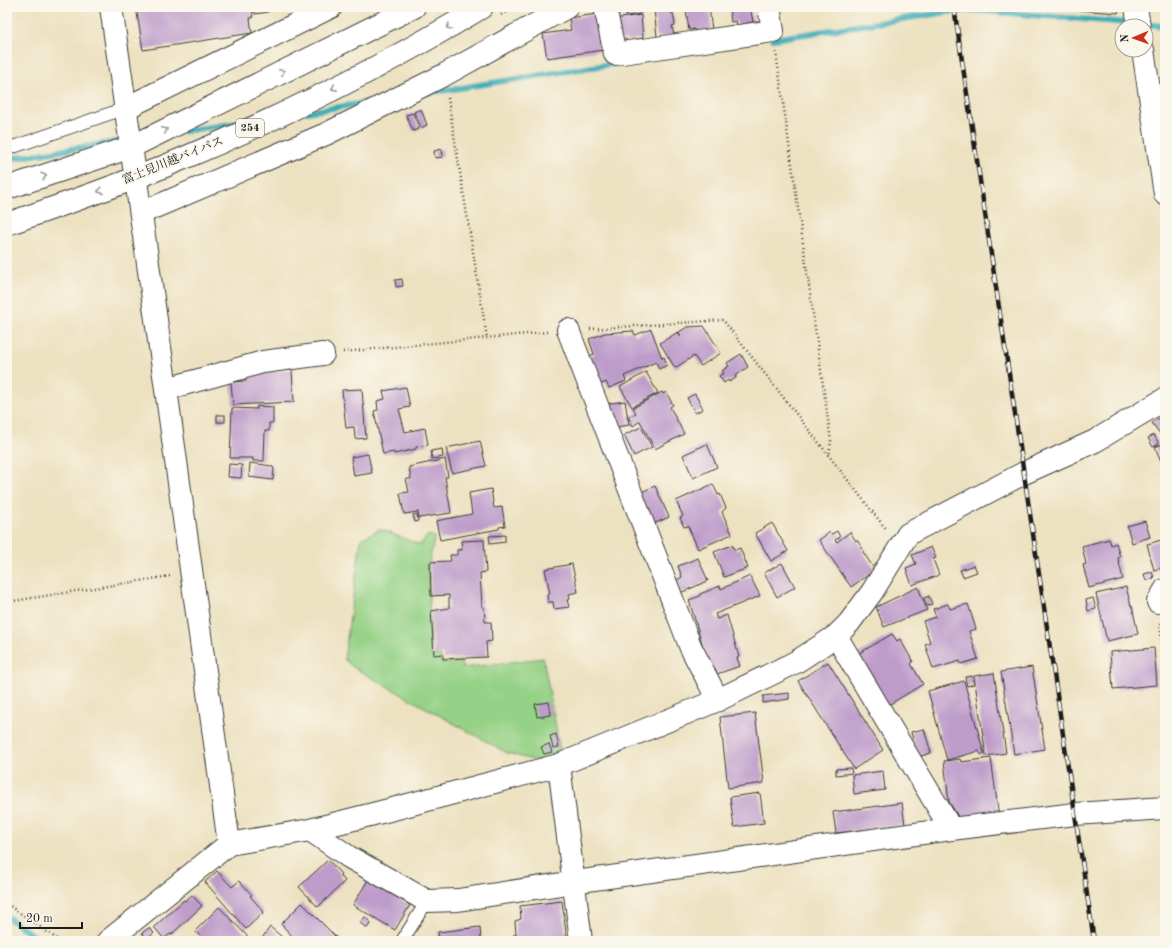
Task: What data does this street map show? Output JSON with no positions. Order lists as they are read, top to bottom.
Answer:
{
  "streets": {
    "main road": ["254", "富士見川越バイパス"]
  },
  "scale_bar": "20 m",
  "north": "left"
}
